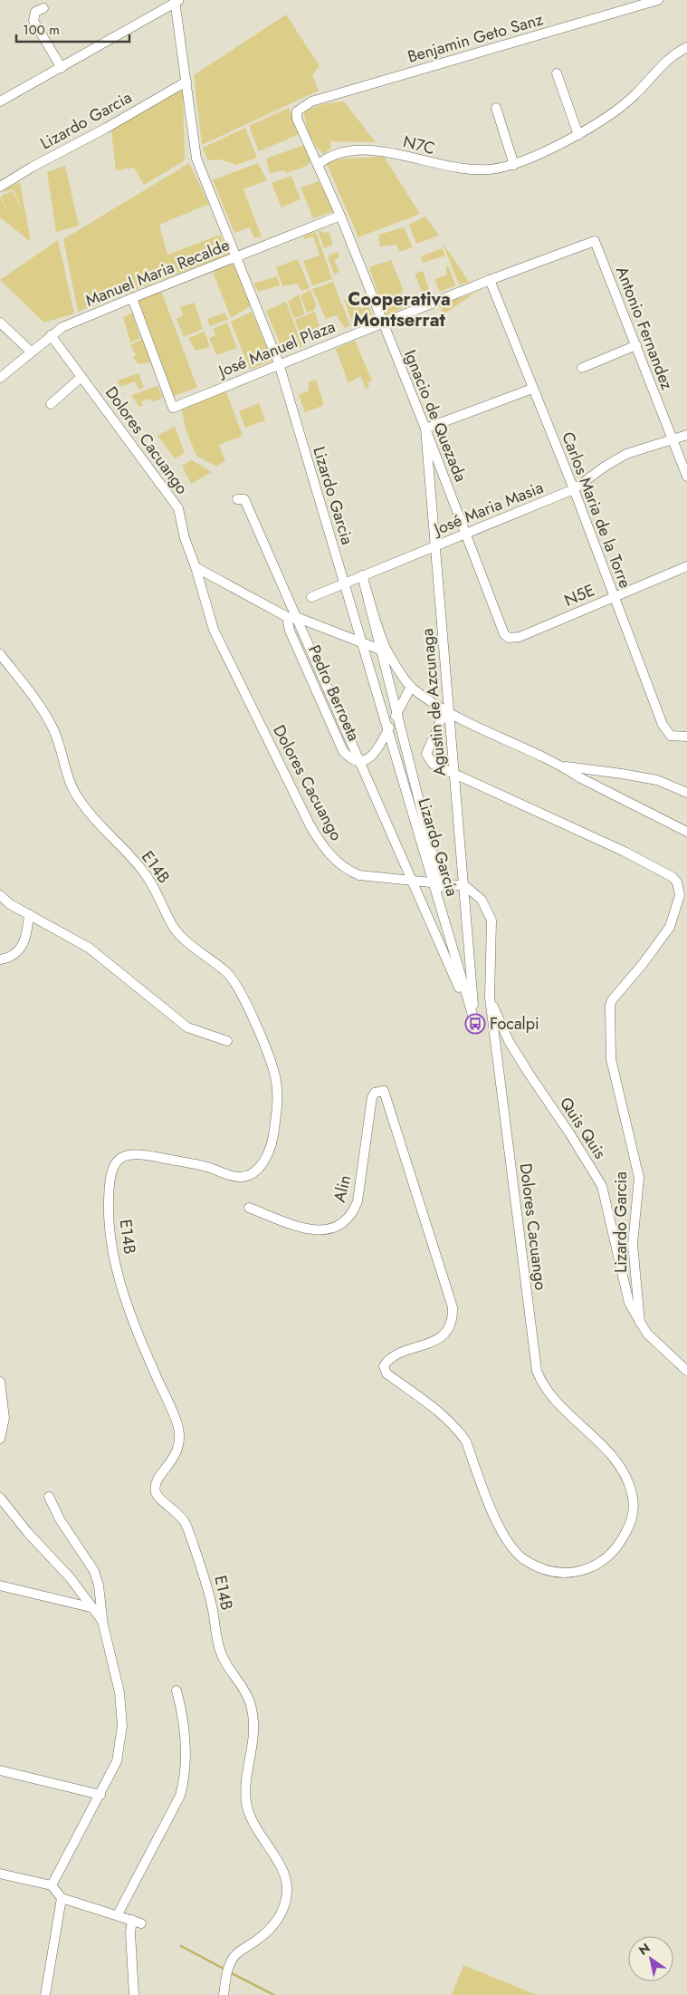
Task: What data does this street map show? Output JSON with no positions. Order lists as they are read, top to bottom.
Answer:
{
  "streets": {
    "street": [
      "Benjamin Geto Sanz",
      "Lizardo Garcia",
      "N7C",
      "Manuel Maria Recalde",
      "Antonio Fernandez",
      "José Manuel Plaza",
      "Ignacio de Quezada",
      "Dolores Cacuango",
      "José Maria Masia",
      "Carlos Maria de la Torre",
      "N5E",
      "Pedro Berroeta",
      "Agustin de Azcunaga",
      "E14B",
      "Quis Quis",
      "Alin"
    ]
  },
  "crossings": [
    ["Benjamin Geto Sanz", "Ignacio de Quezada"],
    ["Lizardo Garcia", "Manuel Maria Recalde"],
    ["Lizardo Garcia", "José Manuel Plaza"],
    ["Lizardo Garcia", "Dolores Cacuango"],
    ["Lizardo Garcia", "José Maria Masia"],
    ["Lizardo Garcia", "Pedro Berroeta"],
    ["Lizardo Garcia", "Agustin de Azcunaga"],
    ["Lizardo Garcia", "Quis Quis"],
    ["N7C", "Ignacio de Quezada"],
    ["Manuel Maria Recalde", "José Manuel Plaza"],
    ["Manuel Maria Recalde", "Ignacio de Quezada"],
    ["Manuel Maria Recalde", "Dolores Cacuango"],
    ["Antonio Fernandez", "José Manuel Plaza"],
    ["Antonio Fernandez", "José Maria Masia"],
    ["José Manuel Plaza", "Ignacio de Quezada"],
    ["José Manuel Plaza", "Carlos Maria de la Torre"],
    ["Ignacio de Quezada", "José Maria Masia"],
    ["Ignacio de Quezada", "N5E"],
    ["Ignacio de Quezada", "Agustin de Azcunaga"],
    ["Dolores Cacuango", "Pedro Berroeta"],
    ["Dolores Cacuango", "Agustin de Azcunaga"],
    ["Dolores Cacuango", "Quis Quis"],
    ["Dolores Cacuango", "Alin"],
    ["José Maria Masia", "Carlos Maria de la Torre"],
    ["José Maria Masia", "Agustin de Azcunaga"],
    ["Carlos Maria de la Torre", "N5E"]
  ],
  "districts": ["Cooperativa Montserrat"],
  "places": {
    "bus stop": ["Focalpi"]
  },
  "scale_bar": "100 m",
  "north": "top left"
}
